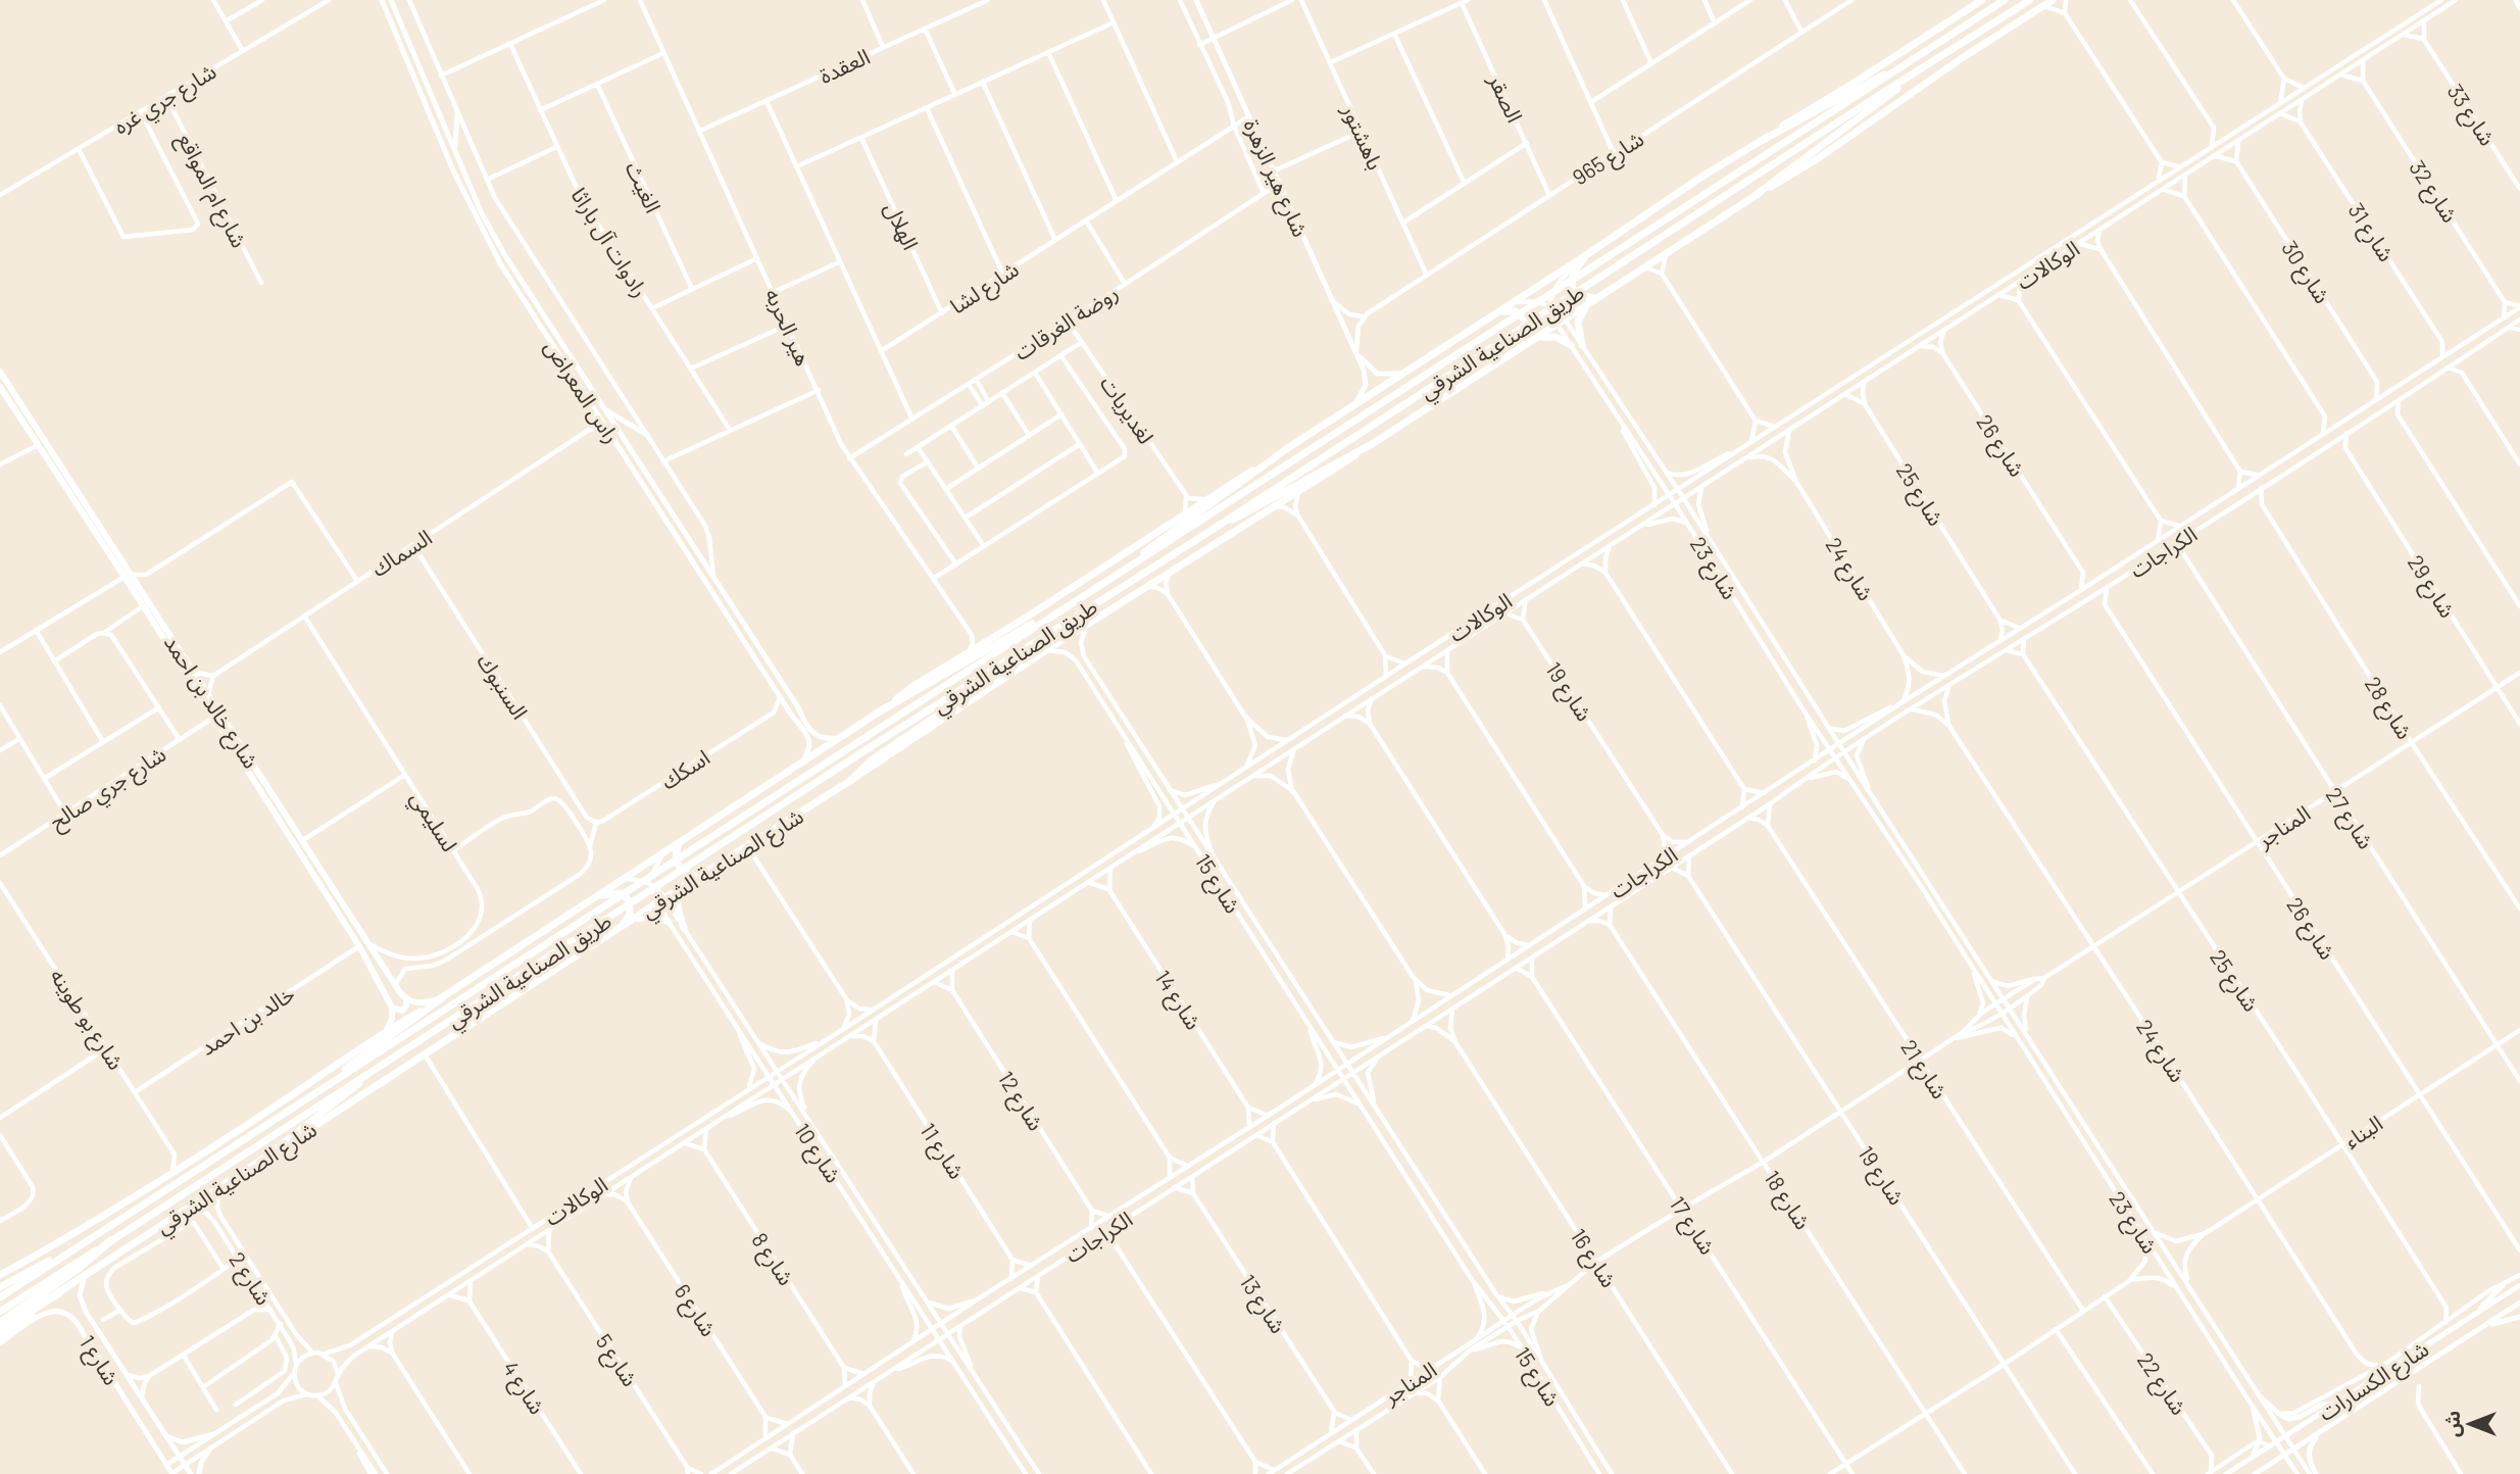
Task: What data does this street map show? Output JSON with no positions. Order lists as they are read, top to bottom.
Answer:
{
  "streets": {
    "main road": ["طريق الصناعية الشرقي", "شارع خالد بن احمد", "شارع الصناعية الشرقي"],
    "street": [
      "العقدة",
      "شارع جري غره",
      "الصقر",
      "شارع 33",
      "باهشتور",
      "شارع 965",
      "شارع هير الزهرة",
      "الغيث",
      "شارع ام المواقع",
      "شارع 32",
      "الهلال",
      "شارع 31",
      "رادوات آل باراثا",
      "الوكالات",
      "شارع 30",
      "شارع لشا",
      "روضة الغرقات",
      "هير الحربه",
      "راس المعراض",
      "لغديريات",
      "شارع 26",
      "شارع 25",
      "الكراجات",
      "السماك",
      "شارع 23",
      "شارع 24",
      "شارع 29",
      "السنبوك",
      "شارع 19",
      "شارع 28",
      "اسكك",
      "شارع جري صالح",
      "شارع 27",
      "لسليمي",
      "المناجر",
      "شارع 15",
      "شارع 14",
      "شارع بو طوينه",
      "خالد بن احمد",
      "شارع 21",
      "شارع 12",
      "البناء",
      "شارع 11",
      "شارع 10",
      "شارع 18",
      "شارع 17",
      "شارع 16",
      "شارع 8",
      "شارع 2",
      "شارع 13",
      "شارع 6",
      "شارع 1",
      "شارع 5",
      "شارع الكسارات",
      "شارع 22",
      "شارع 4"
    ]
  },
  "crossings": [
    ["العقدة", "هير الحربه"],
    ["شارع جري غره", "شارع ام المواقع"],
    ["الصقر", "شارع 965"],
    ["باهشتور", "شارع 965"],
    ["شارع هير الزهرة", "شارع لشا"],
    ["شارع هير الزهرة", "روضة الغرقات"],
    ["شارع هير الزهرة", "طريق الصناعية الشرقي"],
    ["الهلال", "شارع لشا"],
    ["الوكالات", "شارع 25"],
    ["الوكالات", "شارع 23"],
    ["الوكالات", "شارع 24"],
    ["الوكالات", "شارع 15"],
    ["الوكالات", "شارع 10"],
    ["الوكالات", "شارع 2"],
    ["روضة الغرقات", "هير الحربه"],
    ["روضة الغرقات", "لغديريات"],
    ["طريق الصناعية الشرقي", "شارع 23"],
    ["طريق الصناعية الشرقي", "شارع الصناعية الشرقي"],
    ["طريق الصناعية الشرقي", "شارع 15"],
    ["راس المعراض", "شارع الصناعية الشرقي"],
    ["شارع 26", "المناجر"],
    ["شارع 26", "البناء"],
    ["شارع 25", "المناجر"],
    ["شارع 25", "البناء"],
    ["الكراجات", "شارع 23"],
    ["الكراجات", "شارع 24"],
    ["الكراجات", "شارع 28"],
    ["الكراجات", "شارع 15"],
    ["الكراجات", "شارع 14"],
    ["الكراجات", "شارع 10"],
    ["الكراجات", "شارع 17"],
    ["الكراجات", "شارع 16"],
    ["الكراجات", "شارع 8"],
    ["الكراجات", "شارع 13"],
    ["السماك", "السنبوك"],
    ["السماك", "لسليمي"],
    ["شارع 23", "المناجر"],
    ["شارع 23", "البناء"],
    ["شارع 23", "شارع الكسارات"],
    ["شارع 24", "المناجر"],
    ["شارع 24", "البناء"],
    ["شارع 29", "المناجر"],
    ["السنبوك", "اسكك"],
    ["شارع 19", "المناجر"],
    ["شارع خالد بن احمد", "شارع جري صالح"],
    ["شارع خالد بن احمد", "لسليمي"],
    ["شارع خالد بن احمد", "خالد بن احمد"],
    ["شارع 28", "المناجر"],
    ["شارع 27", "المناجر"],
    ["شارع 27", "البناء"],
    ["المناجر", "شارع 15"],
    ["المناجر", "شارع 21"],
    ["المناجر", "شارع 18"],
    ["المناجر", "شارع 17"],
    ["المناجر", "شارع 16"],
    ["شارع الصناعية الشرقي", "شارع 15"],
    ["شارع الصناعية الشرقي", "شارع 10"],
    ["شارع الصناعية الشرقي", "شارع 2"],
    ["شارع الصناعية الشرقي", "شارع 1"],
    ["شارع بو طوينه", "خالد بن احمد"],
    ["شارع 2", "شارع 1"]
  ],
  "north": "left"
}
